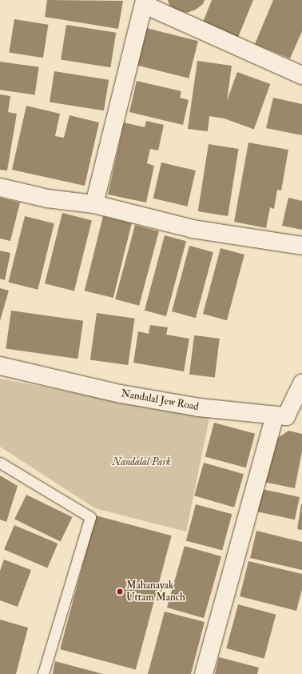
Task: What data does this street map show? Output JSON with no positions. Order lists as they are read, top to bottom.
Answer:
{
  "streets": {
    "street": ["Nandalal Jew Road"]
  },
  "parks": ["Nandalal Park"],
  "places": ["Mahanayak Uttam Manch"]
}
